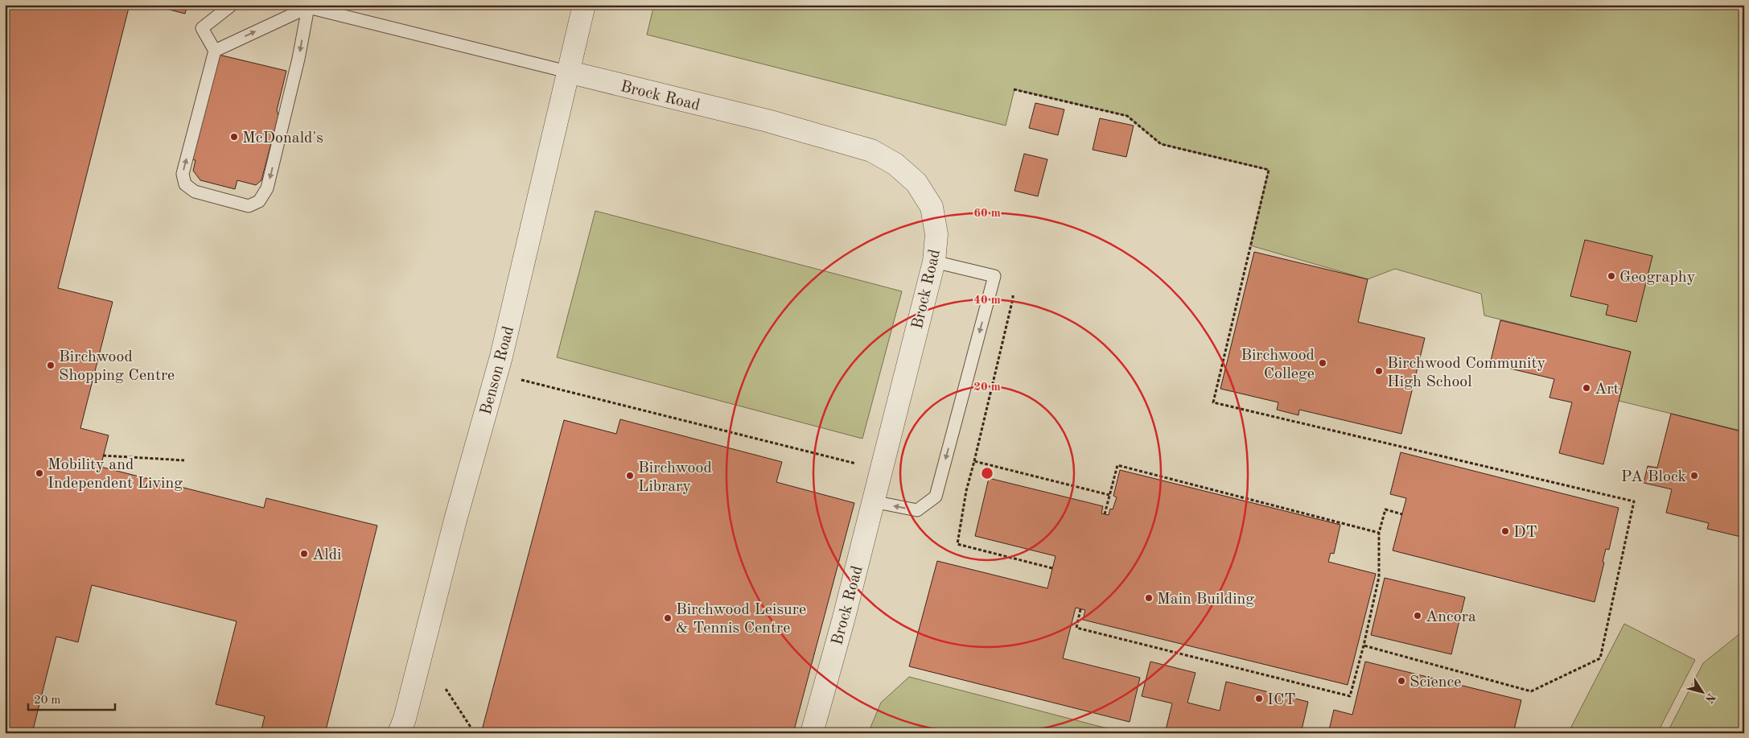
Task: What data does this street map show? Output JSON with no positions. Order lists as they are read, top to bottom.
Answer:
{
  "streets": {
    "street": ["Brock Road", "Benson Road"]
  },
  "crossings": [
    ["Brock Road", "Benson Road"]
  ],
  "places": [
    "McDonald's",
    "Geography",
    "Birchwood College",
    "Birchwood Shopping Centre",
    "Birchwood Community High School",
    "Art",
    "Mobility and Independent Living",
    "Birchwood Library",
    "PA Block",
    "DT",
    "Aldi",
    "Main Building",
    "Ancora",
    "Birchwood Leisure & Tennis Centre",
    "Science",
    "ICT"
  ],
  "scale_bar": "20 m",
  "north": "bottom right",
  "rings": ["60 m", "40 m", "20 m"]
}
